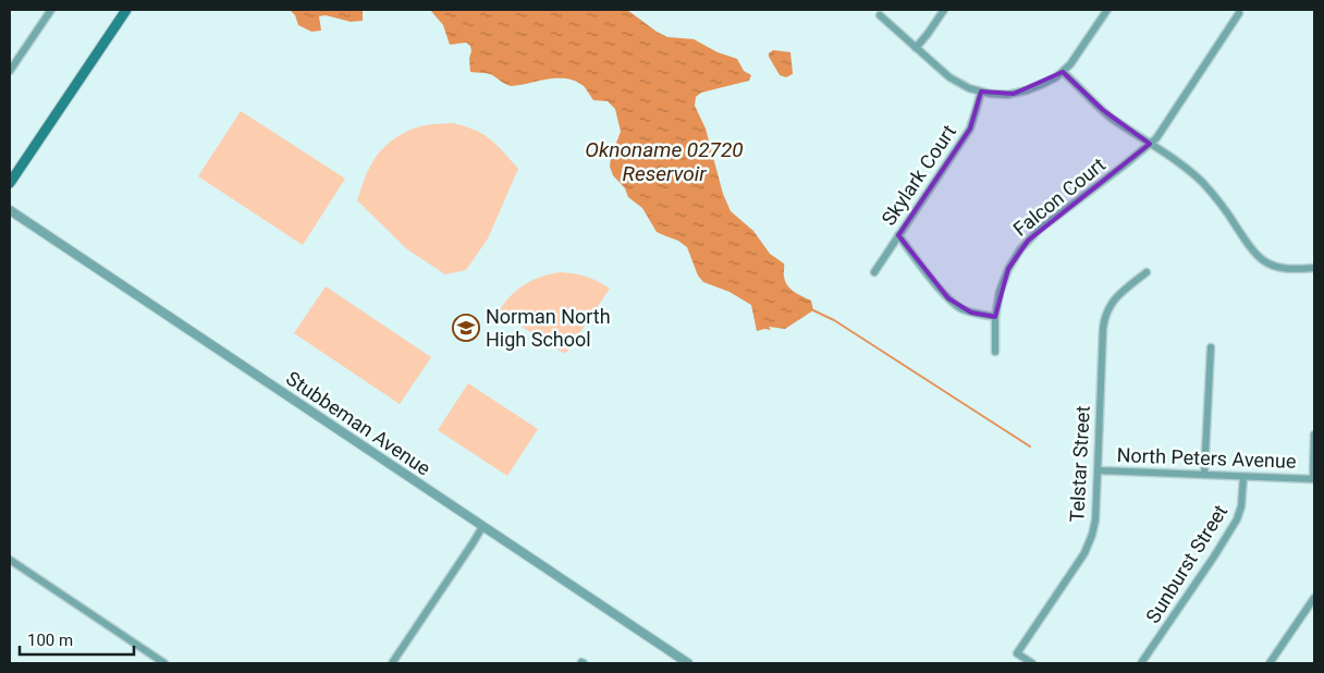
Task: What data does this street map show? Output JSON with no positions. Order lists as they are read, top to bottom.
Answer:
{
  "streets": {
    "street": [
      "Skylark Court",
      "Falcon Court",
      "Stubbeman Avenue",
      "North Peters Avenue",
      "Telstar Street",
      "Sunburst Street"
    ]
  },
  "crossings": [
    ["North Peters Avenue", "Telstar Street"],
    ["North Peters Avenue", "Sunburst Street"]
  ],
  "water": ["Oknoname 02720 Reservoir"],
  "places": {
    "school or university": ["Norman North High School"]
  },
  "scale_bar": "100 m"
}
